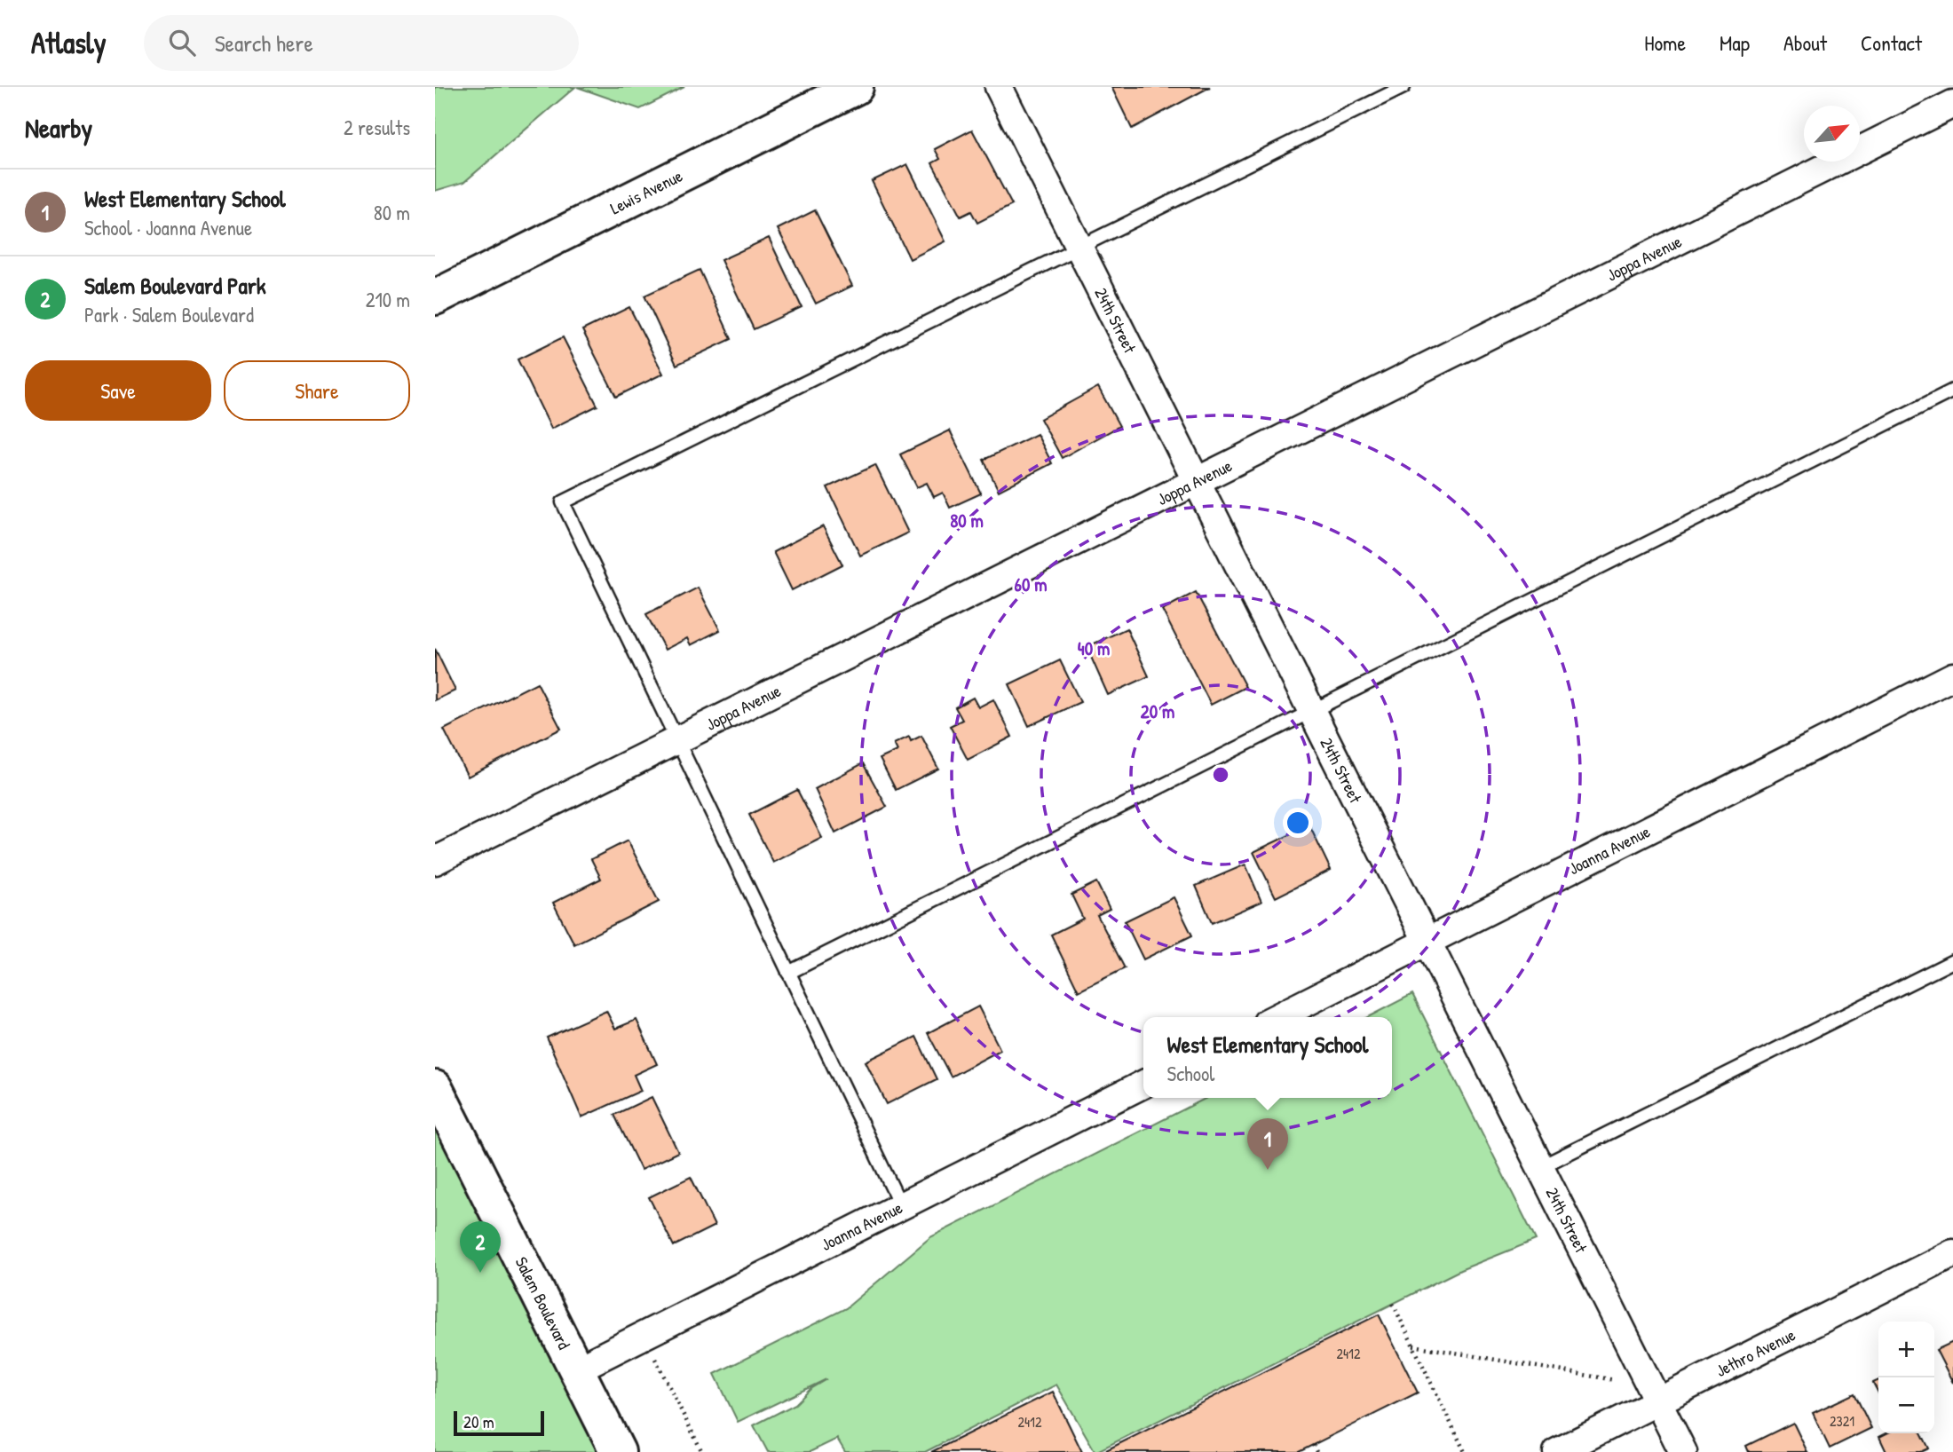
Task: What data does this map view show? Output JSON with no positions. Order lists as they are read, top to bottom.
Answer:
{
  "streets": {
    "main road": ["Lewis Avenue", "Salem Boulevard"],
    "street": [
      "Joppa Avenue",
      "24th Street",
      "Joanna Avenue",
      "Jethro Avenue"
    ]
  },
  "crossings": [
    ["Joppa Avenue", "24th Street"],
    ["24th Street", "Joanna Avenue"],
    ["24th Street", "Jethro Avenue"],
    ["Joanna Avenue", "Salem Boulevard"]
  ],
  "house_numbers": ["2412", "2321", "2412"],
  "scale_bar": "20 m",
  "north": "top right",
  "page": {
    "header": "Atlasly",
    "search": "Search here",
    "nav": [
      "Home",
      "Map",
      "About",
      "Contact"
    ],
    "heading": ["Nearby", "2 results"],
    "list": [
      {
        "mark": "1",
        "name": "West Elementary School",
        "note": "School · Joanna Avenue",
        "value": "80 m"
      },
      {
        "mark": "2",
        "name": "Salem Boulevard Park",
        "note": "Park · Salem Boulevard",
        "value": "210 m"
      }
    ],
    "buttons": ["Save", "Share"],
    "popup": ["West Elementary School", "School"],
    "pins": ["1", "2"],
    "map_buttons": ["+", "−"],
    "scale": "20 m"
  },
  "rings": [
    "80 m",
    "60 m",
    "40 m",
    "20 m"
  ]
}
